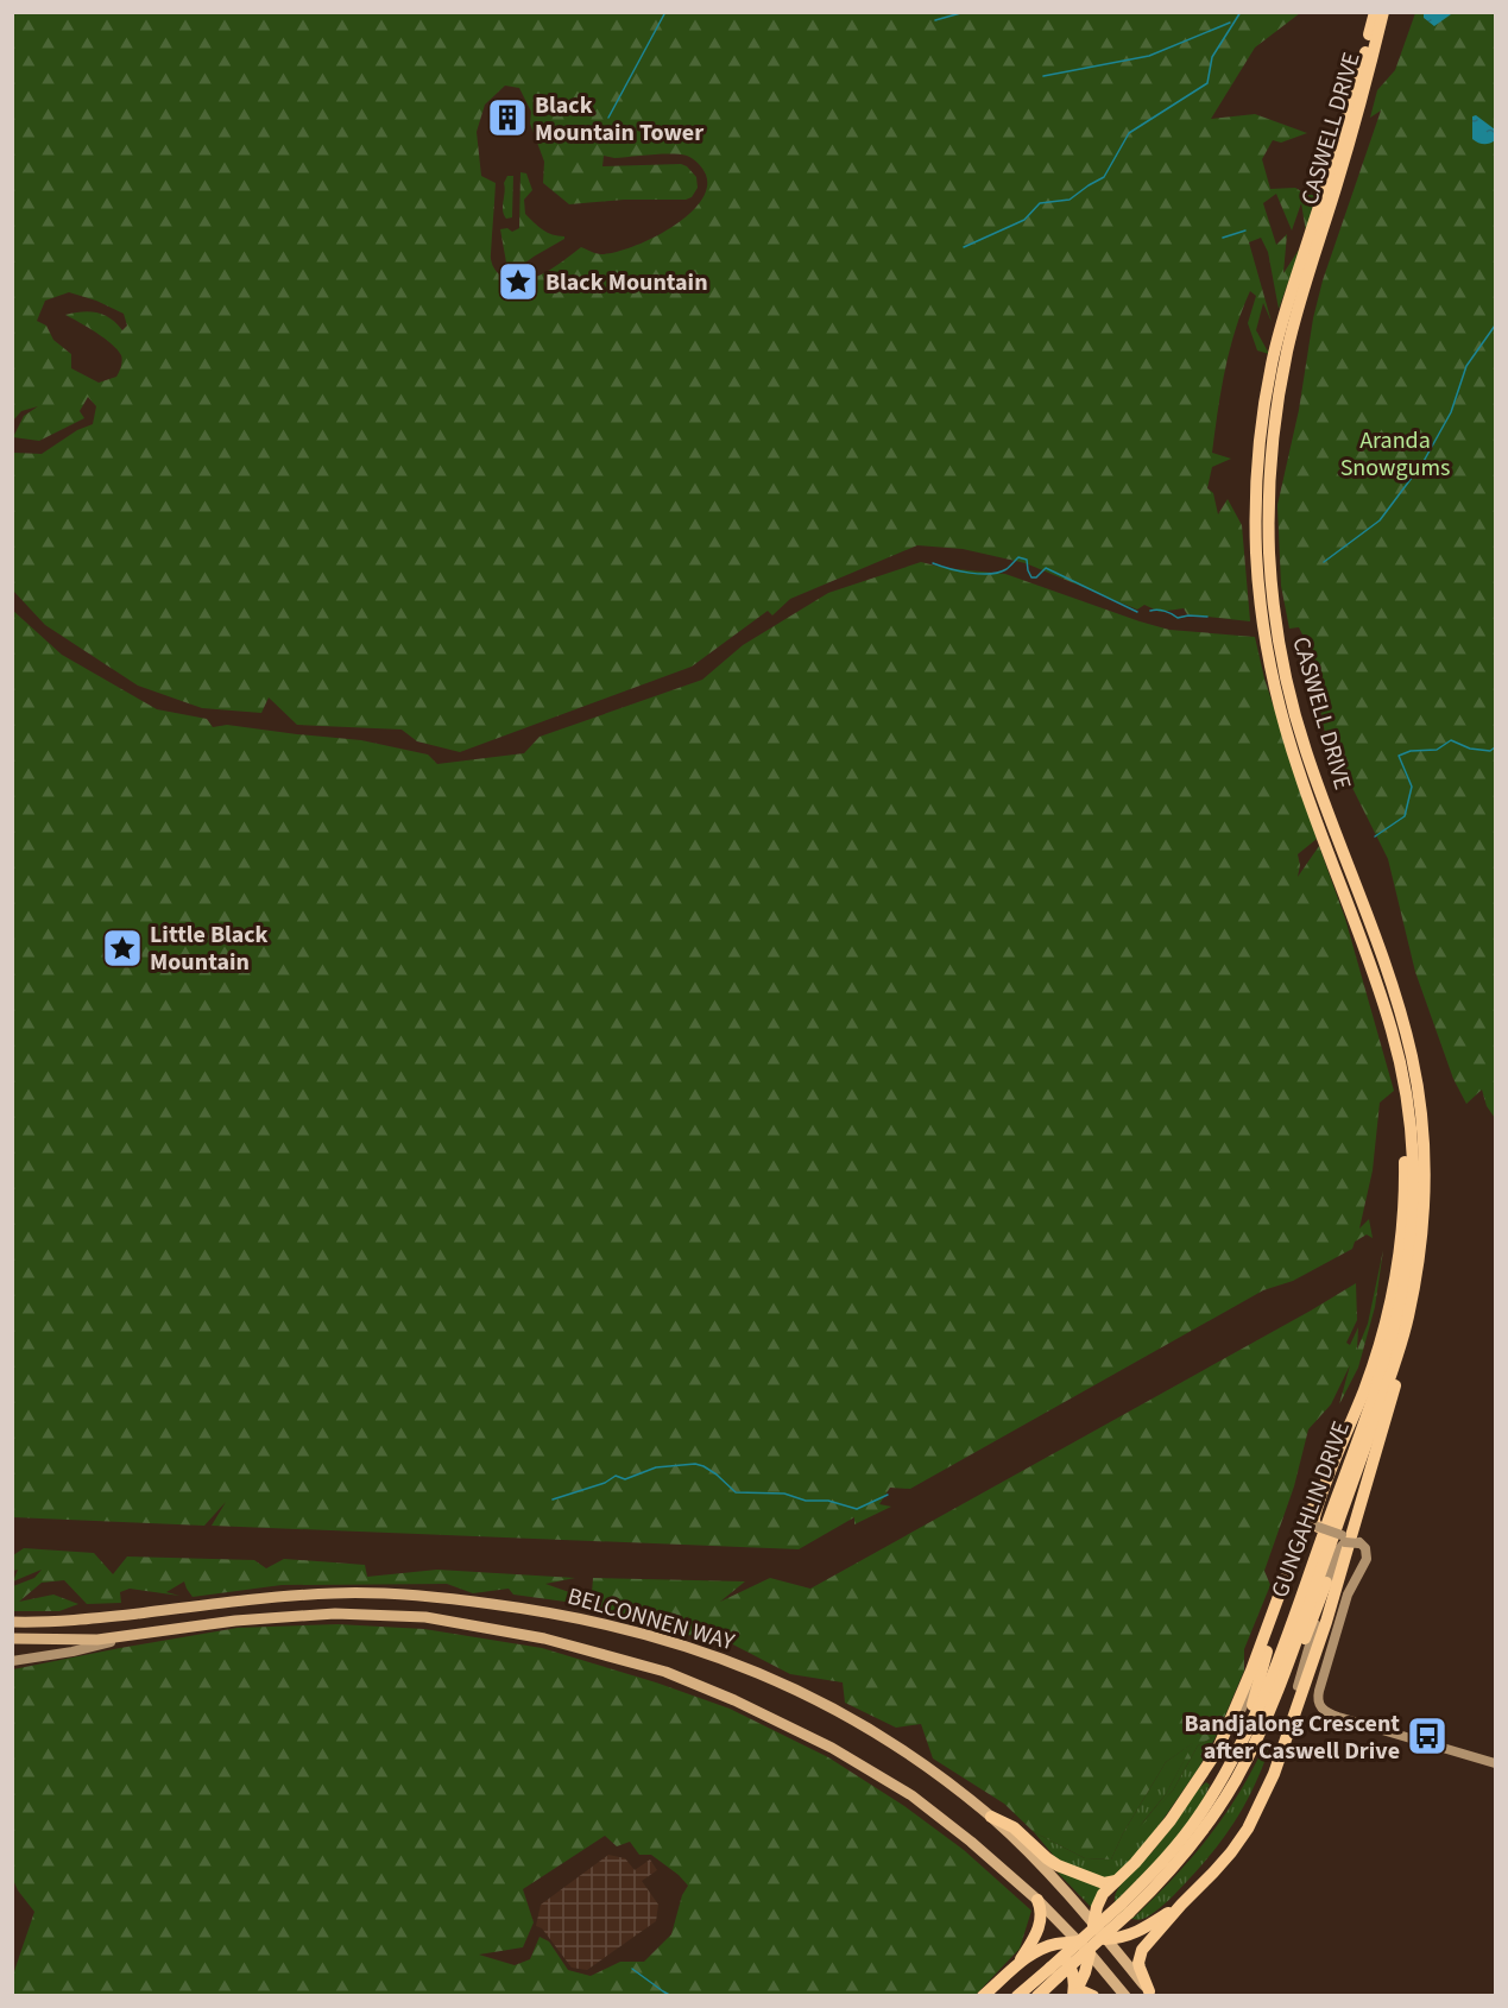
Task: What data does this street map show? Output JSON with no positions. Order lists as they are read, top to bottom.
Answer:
{
  "streets": {
    "highway": ["CASWELL DRIVE", "GUNGAHLIN DRIVE"],
    "main road": ["BELCONNEN WAY"]
  },
  "crossings": [
    ["CASWELL DRIVE", "GUNGAHLIN DRIVE"]
  ],
  "parks": ["Aranda Snowgums"],
  "places": {
    "building": ["Black Mountain Tower"],
    "place": ["Black Mountain", "Little Black Mountain"],
    "bus stop": ["Bandjalong Crescent after Caswell Drive"]
  }
}
